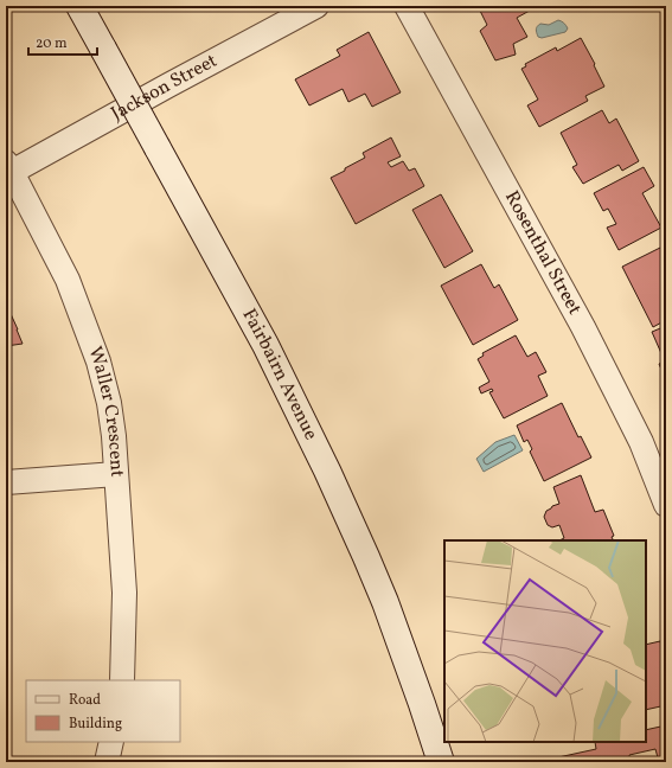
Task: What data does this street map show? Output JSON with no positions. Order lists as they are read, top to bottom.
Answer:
{
  "streets": {
    "main road": ["Fairbairn Avenue"],
    "street": ["Jackson Street", "Rosenthal Street", "Waller Crescent"]
  },
  "crossings": [
    ["Jackson Street", "Waller Crescent"]
  ],
  "legend": ["Road", "Building"],
  "scale_bar": "20 m"
}
